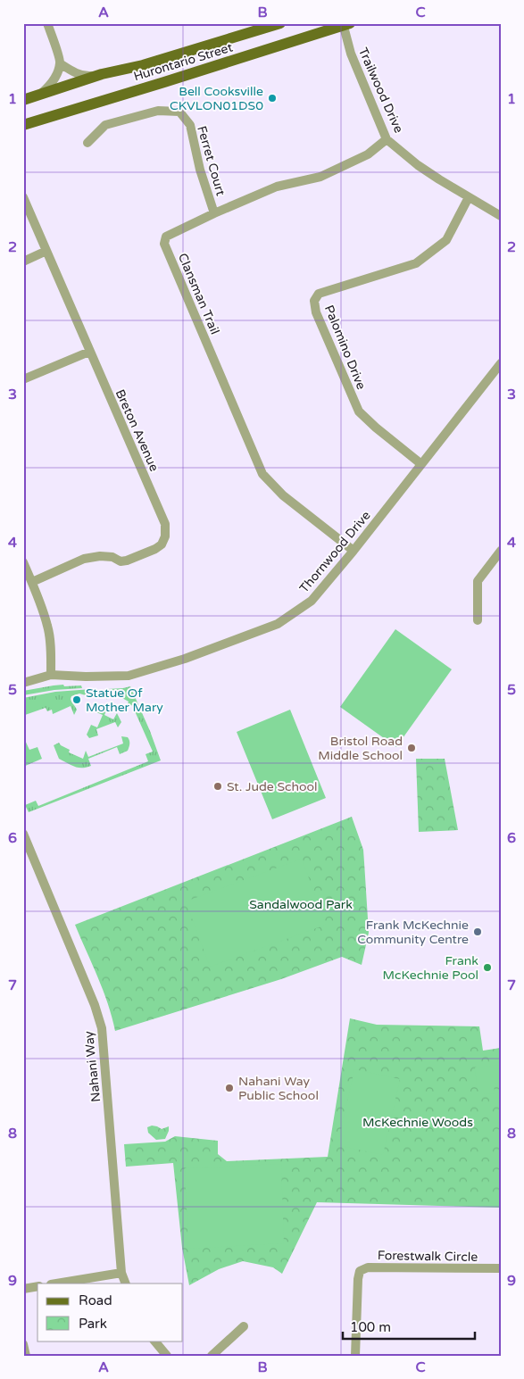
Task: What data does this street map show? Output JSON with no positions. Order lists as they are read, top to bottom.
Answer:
{
  "streets": {
    "main road": ["Hurontario Street"],
    "street": [
      "Trailwood Drive",
      "Ferret Court",
      "Clansman Trail",
      "Palomino Drive",
      "Breton Avenue",
      "Thornwood Drive",
      "Nahani Way",
      "Forestwalk Circle"
    ]
  },
  "crossings": [
    ["Hurontario Street", "Trailwood Drive"],
    ["Trailwood Drive", "Clansman Trail"],
    ["Trailwood Drive", "Palomino Drive"],
    ["Ferret Court", "Clansman Trail"],
    ["Clansman Trail", "Thornwood Drive"],
    ["Palomino Drive", "Thornwood Drive"]
  ],
  "parks": ["Sandalwood Park", "McKechnie Woods"],
  "places": [
    "Bell Cooksville CKVLON01DS0",
    "Statue Of Mother Mary",
    "Bristol Road Middle School",
    "St. Jude School",
    "Frank McKechnie Community Centre",
    "Frank McKechnie Pool",
    "Nahani Way Public School"
  ],
  "legend": ["Road", "Park"],
  "scale_bar": "100 m",
  "grid": {
    "columns": ["A", "B", "C"],
    "rows": [
      "1",
      "2",
      "3",
      "4",
      "5",
      "6",
      "7",
      "8",
      "9"
    ]
  }
}
